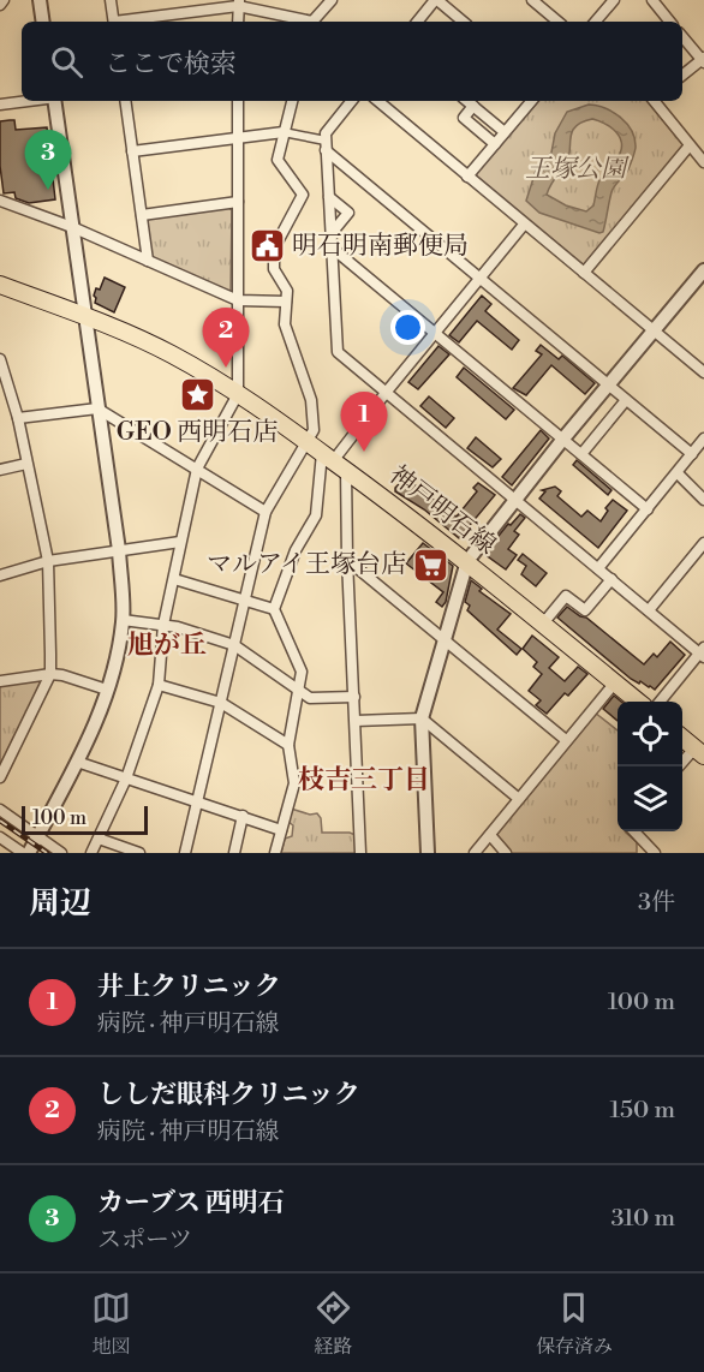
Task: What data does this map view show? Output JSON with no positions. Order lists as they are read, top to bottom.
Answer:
{
  "streets": {
    "main road": ["神戸明石線"]
  },
  "districts": ["旭が丘", "枝吉三丁目"],
  "parks": ["王塚公園"],
  "places": {
    "public building": ["明石明南郵便局"],
    "place": ["GEO 西明石店"],
    "supermarket": ["マルアイ王塚台店"]
  },
  "scale_bar": "100 m",
  "page": {
    "search": "ここで検索",
    "pins": ["3", "2", "1"],
    "scale": "100 m",
    "heading": ["周辺", "3件"],
    "list": [
      {
        "mark": "1",
        "name": "井上クリニック",
        "note": "病院 · 神戸明石線",
        "value": "100 m"
      },
      {
        "mark": "2",
        "name": "ししだ眼科クリニック",
        "note": "病院 · 神戸明石線",
        "value": "150 m"
      },
      {
        "mark": "3",
        "name": "カーブス 西明石",
        "note": "スポーツ",
        "value": "310 m"
      }
    ],
    "nav": ["地図", "経路", "保存済み"]
  }
}
